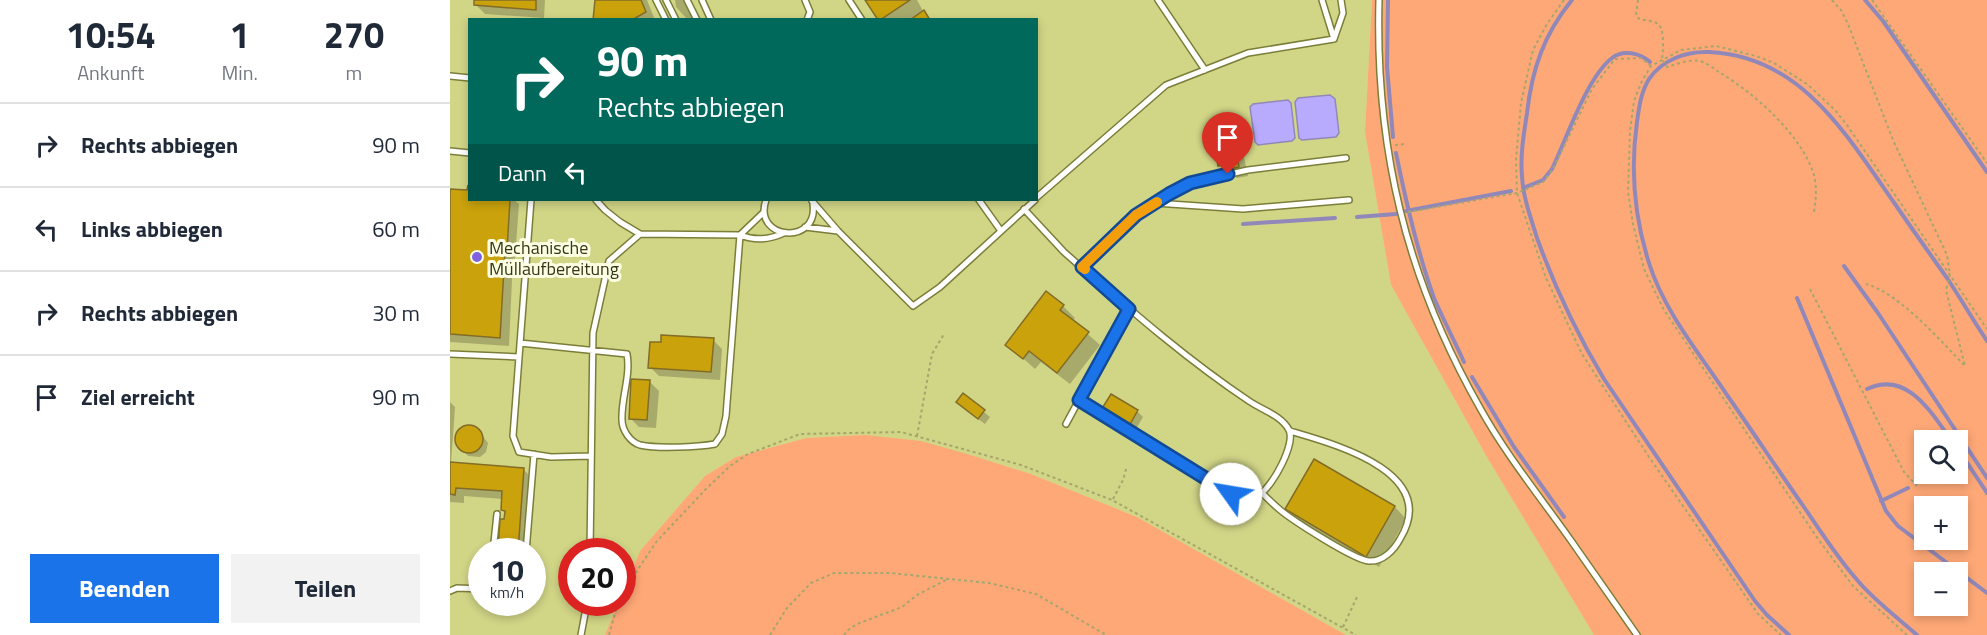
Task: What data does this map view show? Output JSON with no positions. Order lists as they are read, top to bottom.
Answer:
{
  "places": ["Mechanische Müllaufbereitung"],
  "page": {
    "eta": [
      "10:54",
      "Ankunft",
      "1",
      "Min.",
      "270",
      "m"
    ],
    "turn": ["90 m", "Rechts abbiegen"],
    "list": [
      {
        "name": "Rechts abbiegen",
        "value": "90 m"
      },
      {
        "name": "Links abbiegen",
        "value": "60 m"
      },
      {
        "name": "Rechts abbiegen",
        "value": "30 m"
      },
      {
        "name": "Ziel erreicht",
        "value": "90 m"
      }
    ],
    "then": "Dann",
    "map_buttons": ["+", "−"],
    "speed": "10 km/h",
    "limit": "20",
    "buttons": ["Beenden", "Teilen"]
  }
}
